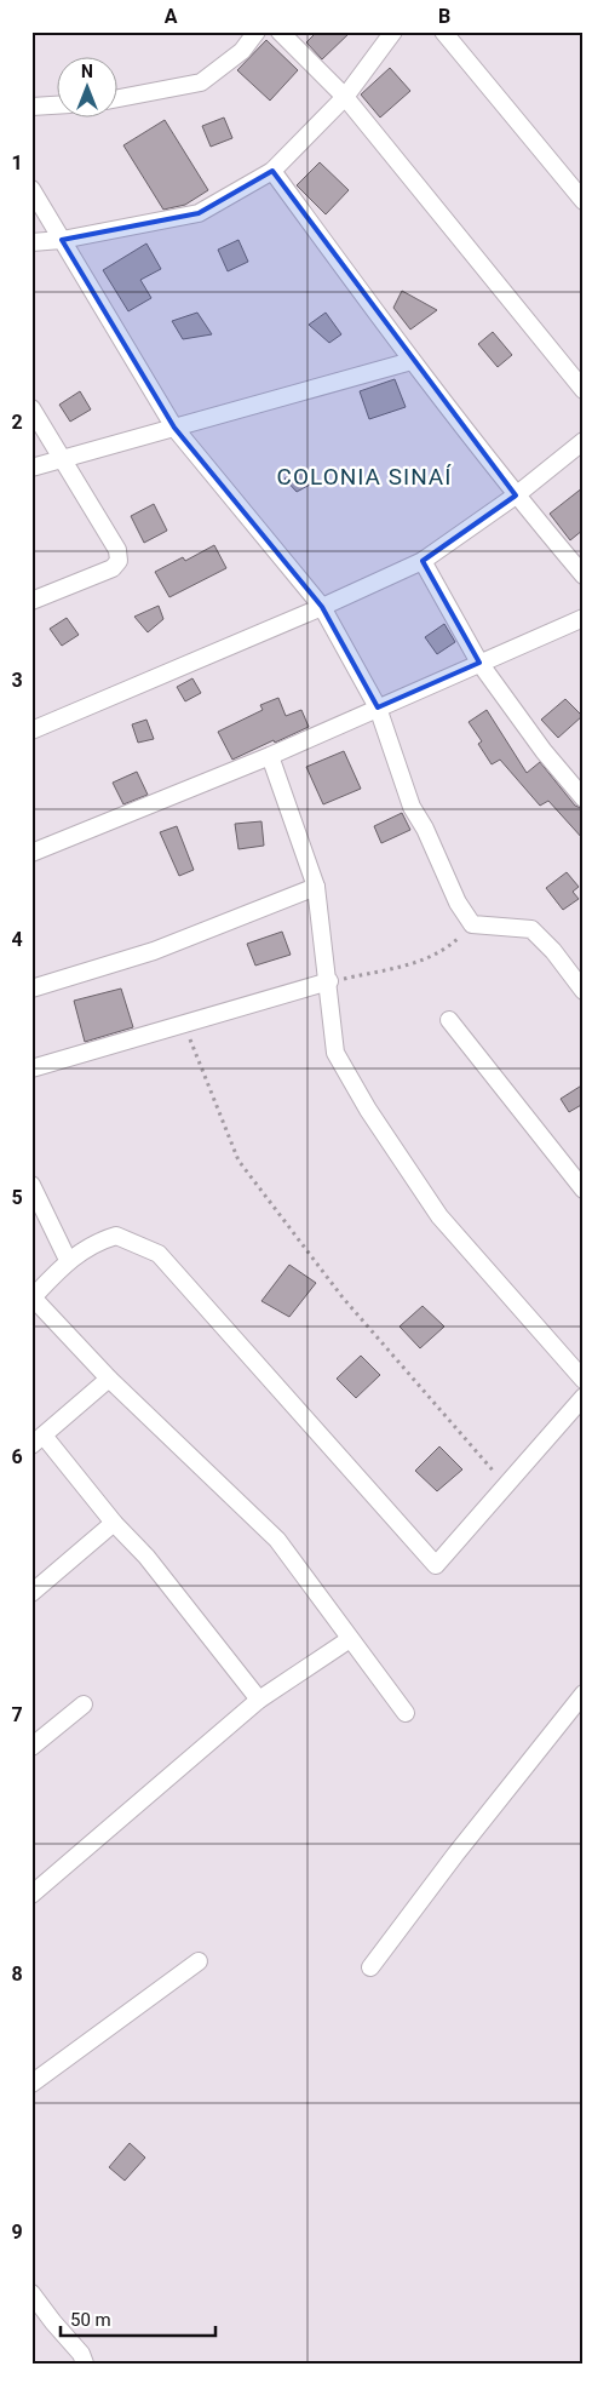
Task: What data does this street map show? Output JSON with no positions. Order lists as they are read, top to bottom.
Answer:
{
  "districts": ["COLONIA SINAÍ"],
  "scale_bar": "50 m",
  "north": "top",
  "grid": {
    "columns": ["A", "B"],
    "rows": [
      "1",
      "2",
      "3",
      "4",
      "5",
      "6",
      "7",
      "8",
      "9"
    ]
  }
}
